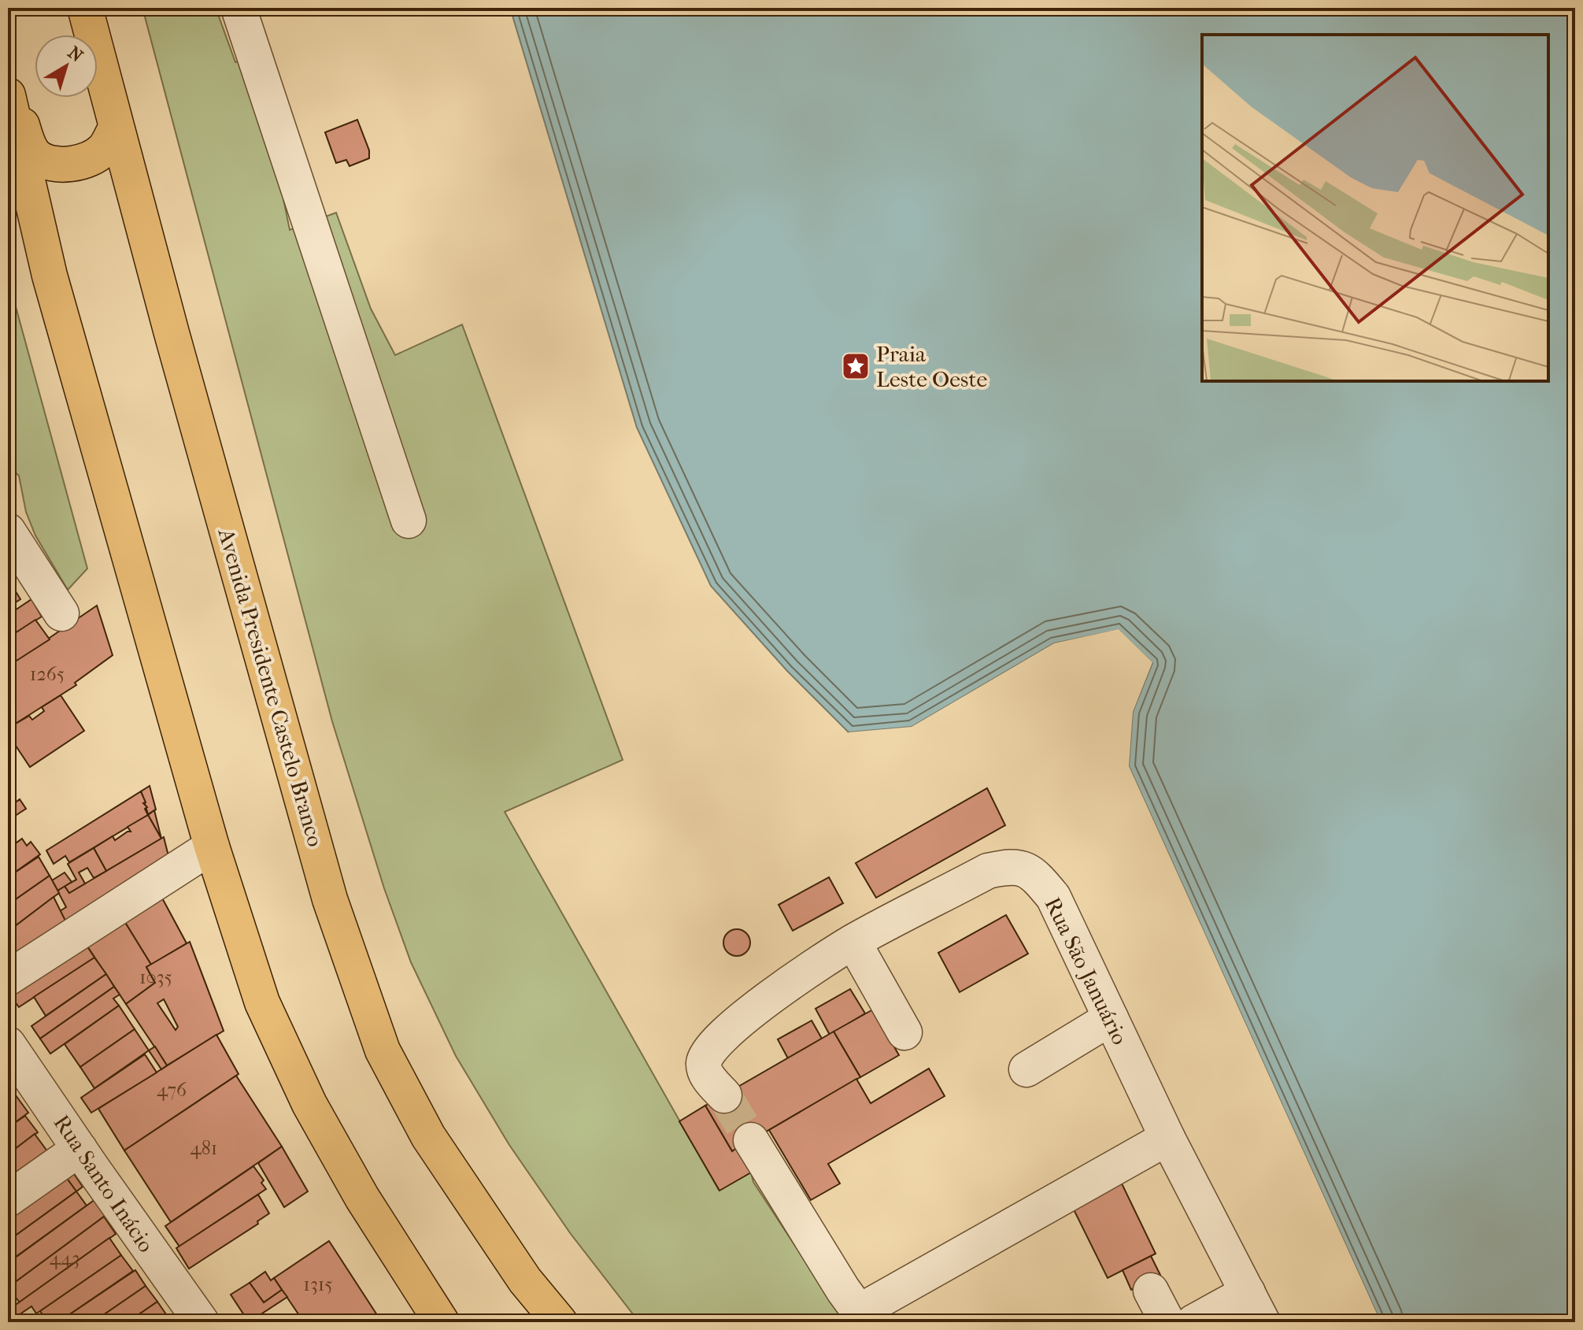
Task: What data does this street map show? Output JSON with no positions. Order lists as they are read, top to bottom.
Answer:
{
  "streets": {
    "main road": ["Avenida Presidente Castelo Branco"],
    "street": ["Rua São Januário", "Rua Santo Inácio"]
  },
  "places": {
    "place": ["Praia Leste Oeste"]
  },
  "house_numbers": [
    "1265",
    "1035",
    "476",
    "481",
    "443",
    "1315"
  ],
  "north": "top right"
}
